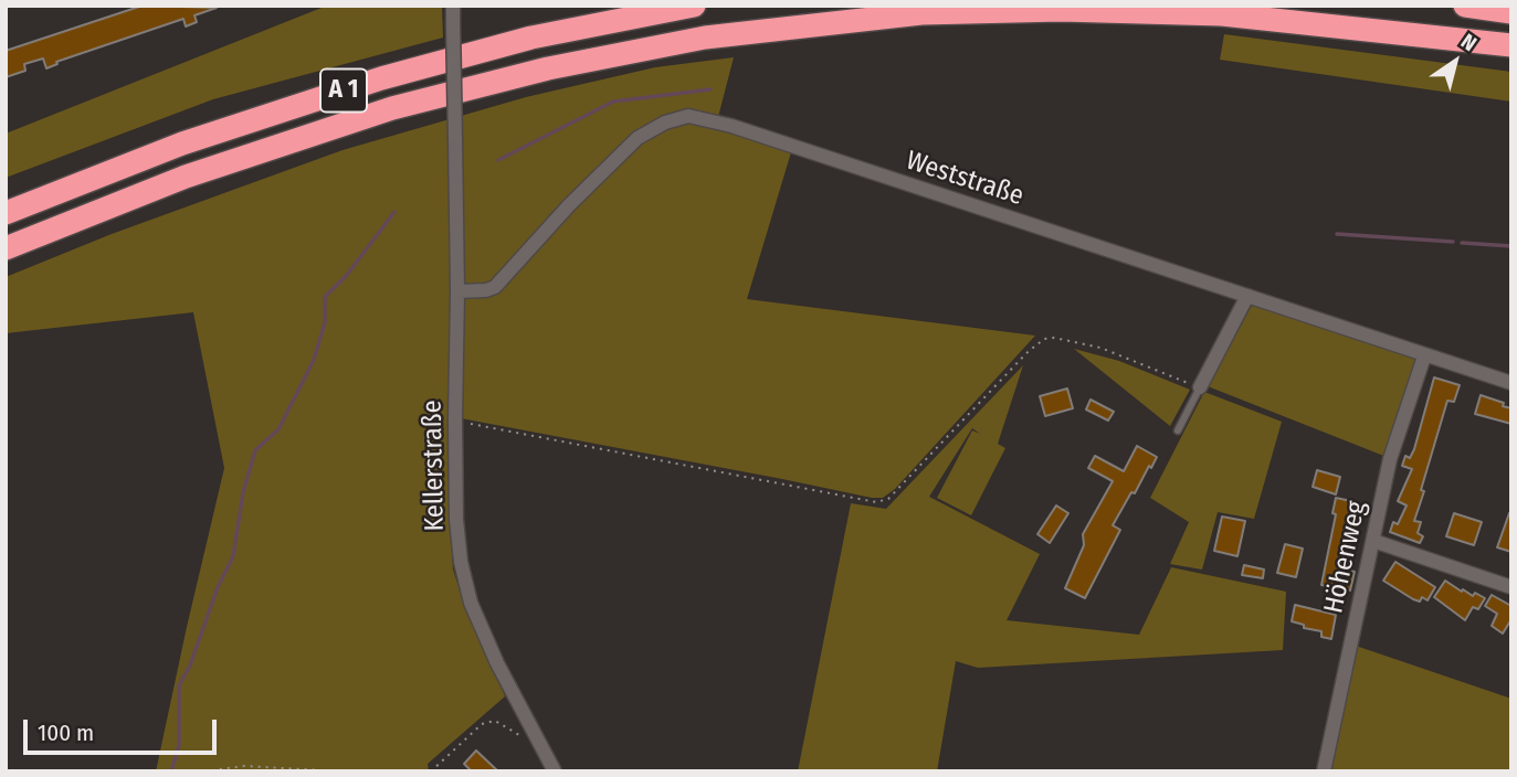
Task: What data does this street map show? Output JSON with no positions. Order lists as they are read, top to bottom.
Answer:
{
  "streets": {
    "highway": ["A 1"],
    "street": ["Weststraße", "Kellerstraße", "Höhenweg"]
  },
  "crossings": [
    ["Weststraße", "Kellerstraße"],
    ["Weststraße", "Höhenweg"]
  ],
  "scale_bar": "100 m",
  "north": "top right"
}
